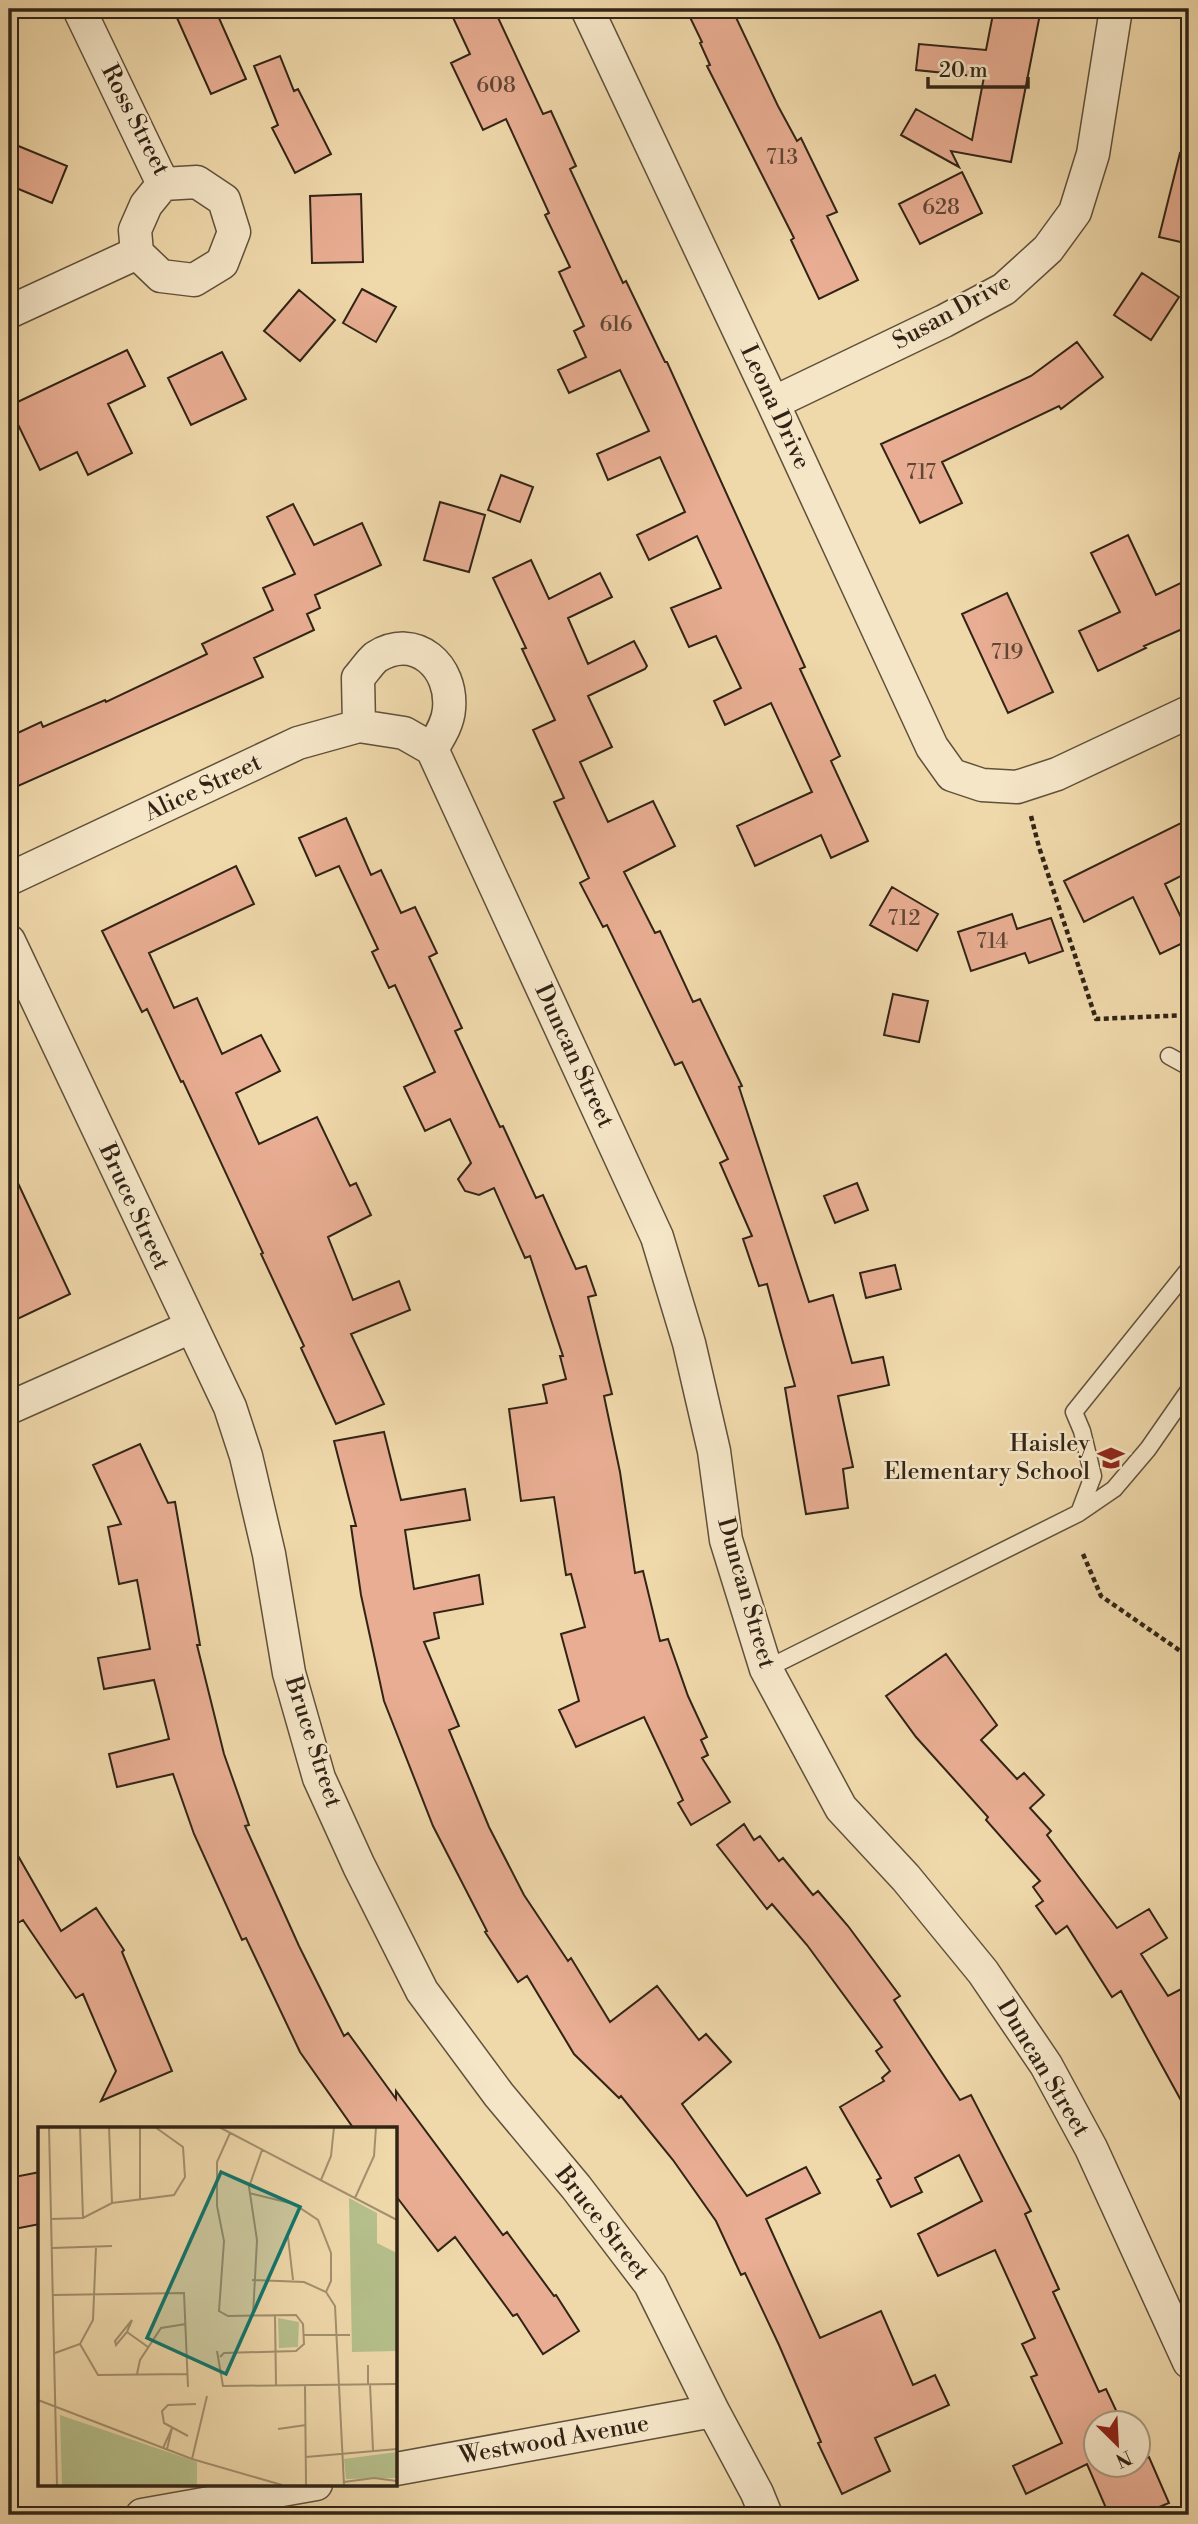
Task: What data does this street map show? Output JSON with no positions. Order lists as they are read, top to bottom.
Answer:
{
  "streets": {
    "street": [
      "Ross Street",
      "Susan Drive",
      "Leona Drive",
      "Alice Street",
      "Duncan Street",
      "Bruce Street",
      "Westwood Avenue"
    ]
  },
  "crossings": [
    ["Susan Drive", "Leona Drive"],
    ["Alice Street", "Duncan Street"],
    ["Bruce Street", "Westwood Avenue"]
  ],
  "places": {
    "school or university": ["Haisley Elementary School"]
  },
  "house_numbers": [
    "608",
    "713",
    "628",
    "616",
    "717",
    "719",
    "712",
    "714"
  ],
  "scale_bar": "20 m",
  "north": "bottom right"
}
